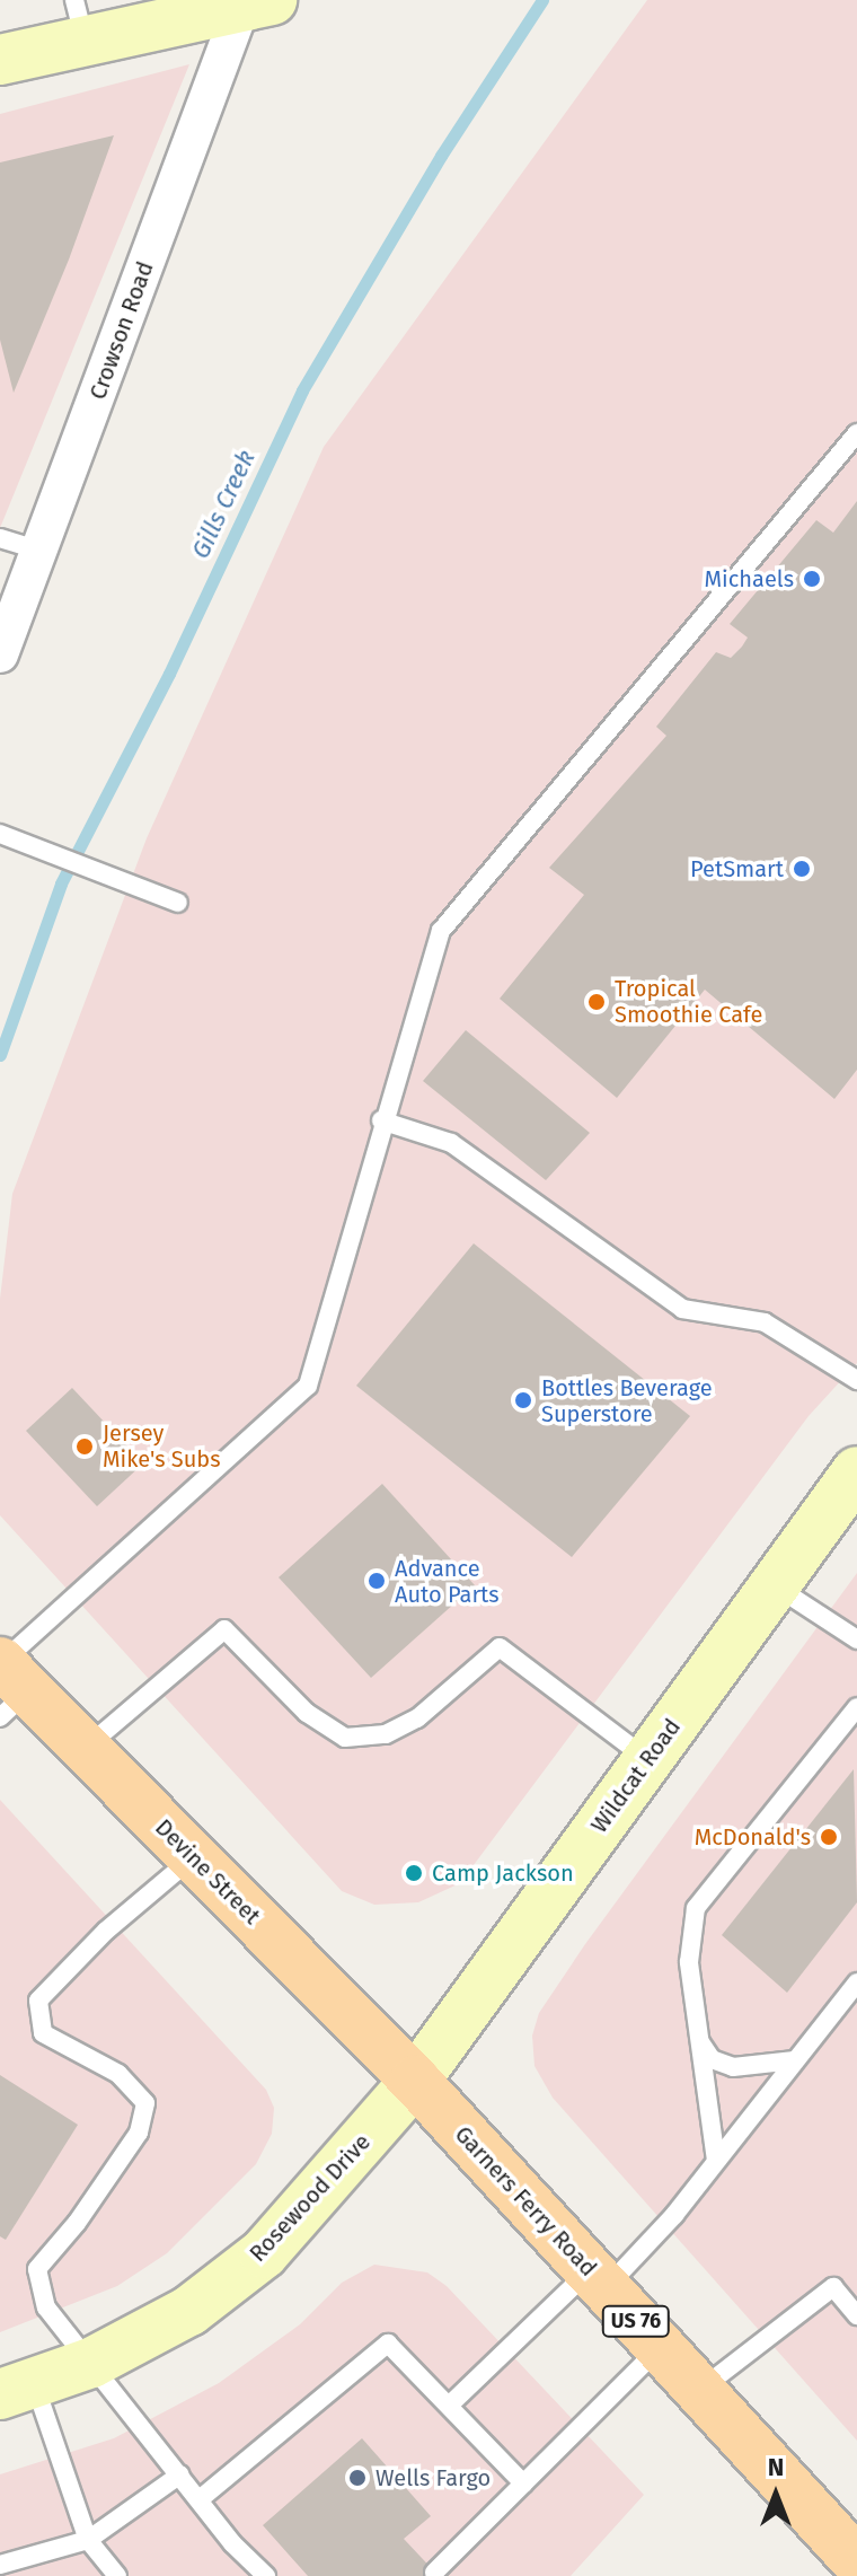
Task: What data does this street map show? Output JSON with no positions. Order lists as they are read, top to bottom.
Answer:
{
  "streets": {
    "main road": [
      "Wildcat Road",
      "Devine Street",
      "Rosewood Drive",
      "Garners Ferry Road",
      "US 76"
    ],
    "street": ["Crowson Road"]
  },
  "crossings": [
    ["Wildcat Road", "Devine Street"],
    ["Wildcat Road", "Rosewood Drive"],
    ["Wildcat Road", "Garners Ferry Road"],
    ["Devine Street", "Rosewood Drive"],
    ["Devine Street", "Garners Ferry Road"],
    ["Rosewood Drive", "Garners Ferry Road"]
  ],
  "water": ["Gills Creek"],
  "places": [
    "Michaels",
    "PetSmart",
    "Tropical Smoothie Cafe",
    "Bottles Beverage Superstore",
    "Jersey Mike's Subs",
    "Advance Auto Parts",
    "McDonald's",
    "Camp Jackson",
    "Wells Fargo"
  ],
  "north": "top"
}
